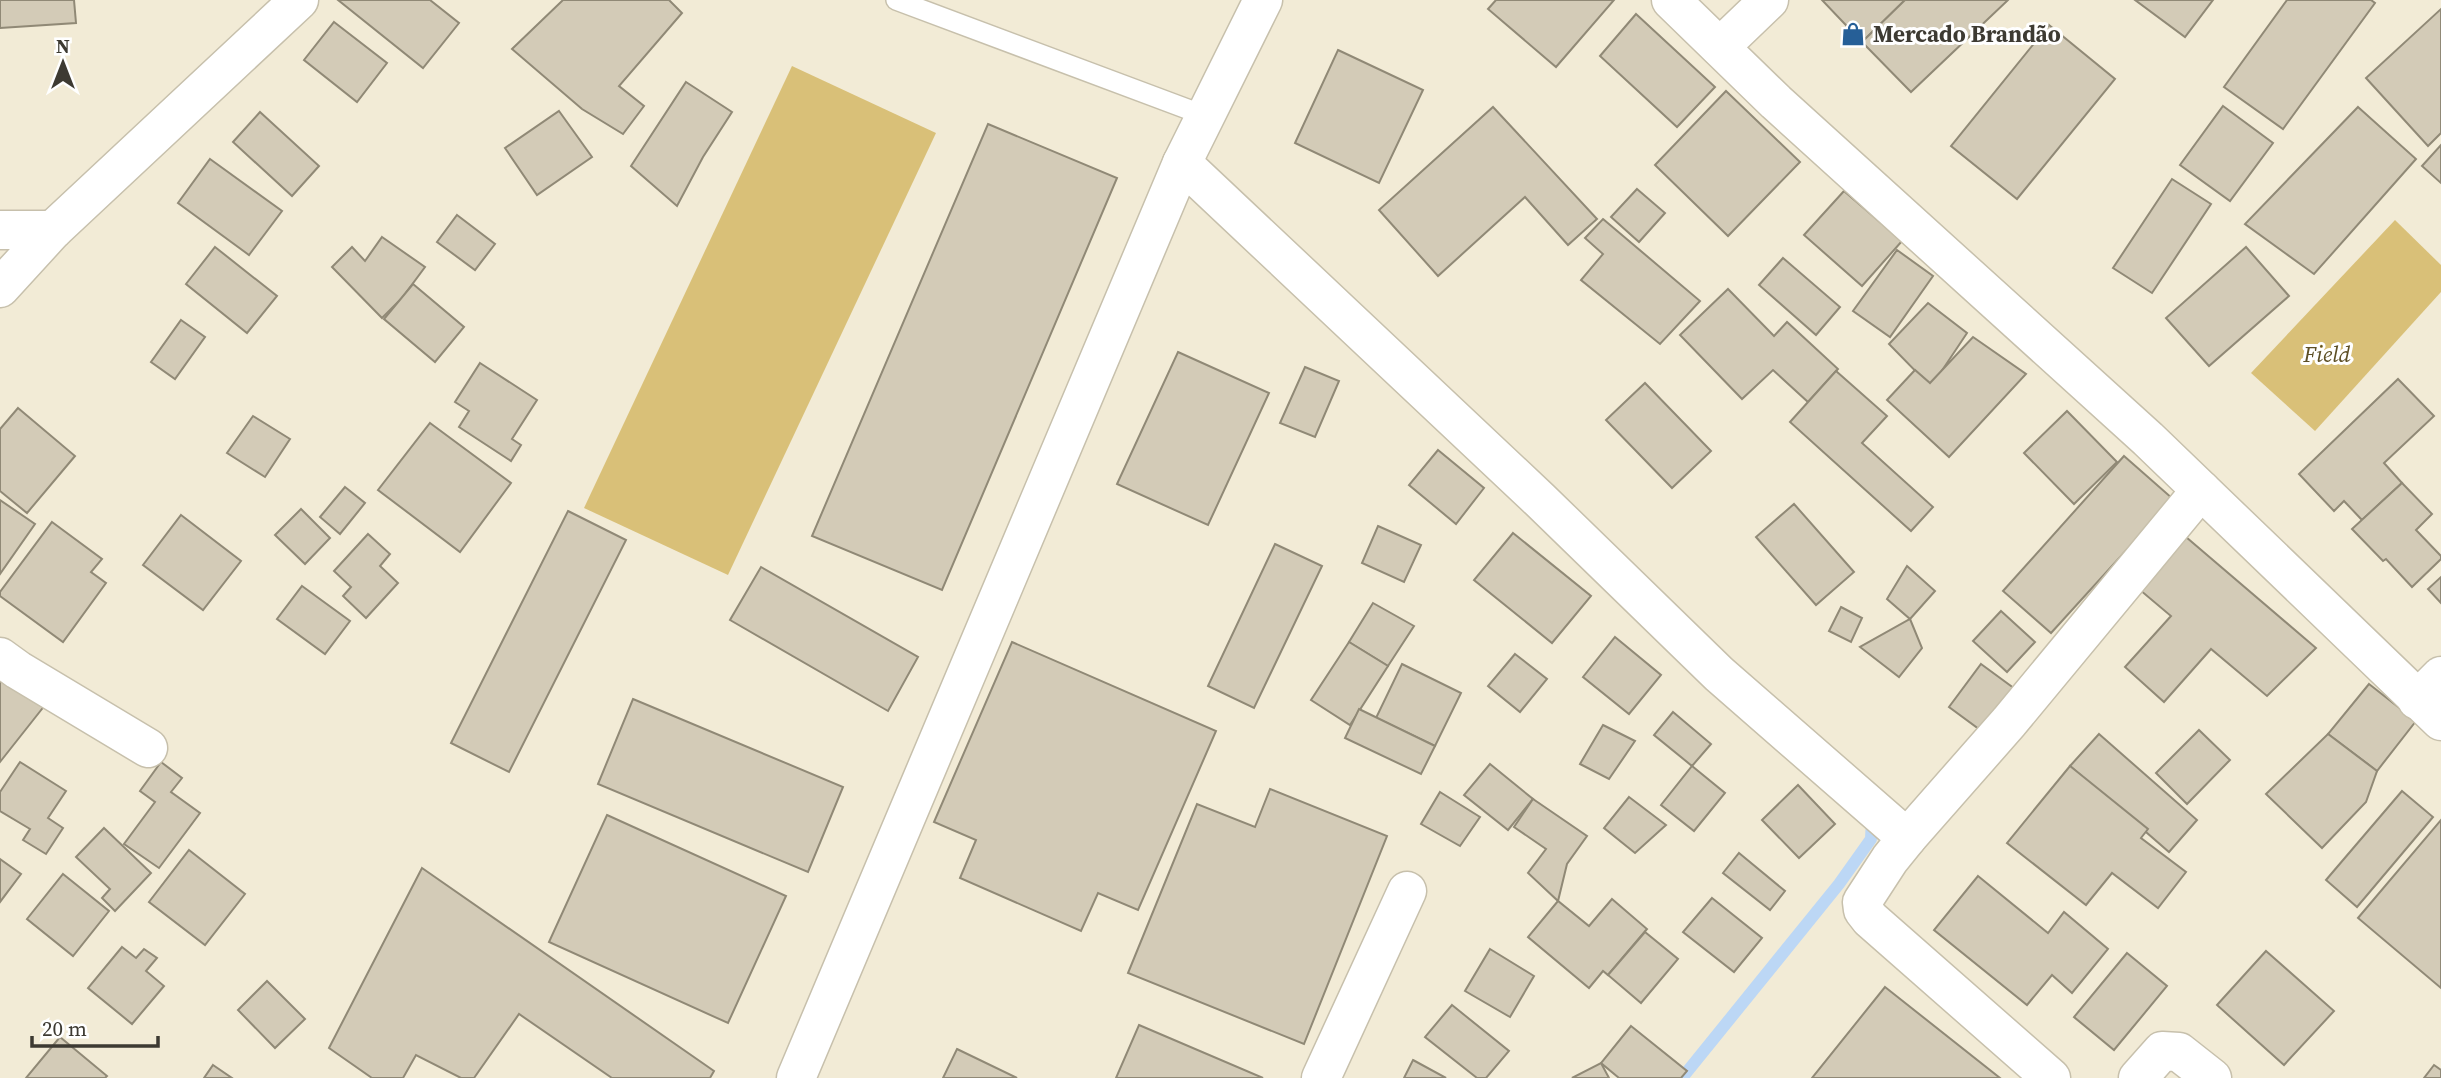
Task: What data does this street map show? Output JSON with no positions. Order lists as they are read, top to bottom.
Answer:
{
  "parks": ["Field"],
  "places": {
    "shop": ["Mercado Brandão"]
  },
  "scale_bar": "20 m",
  "north": "top"
}
